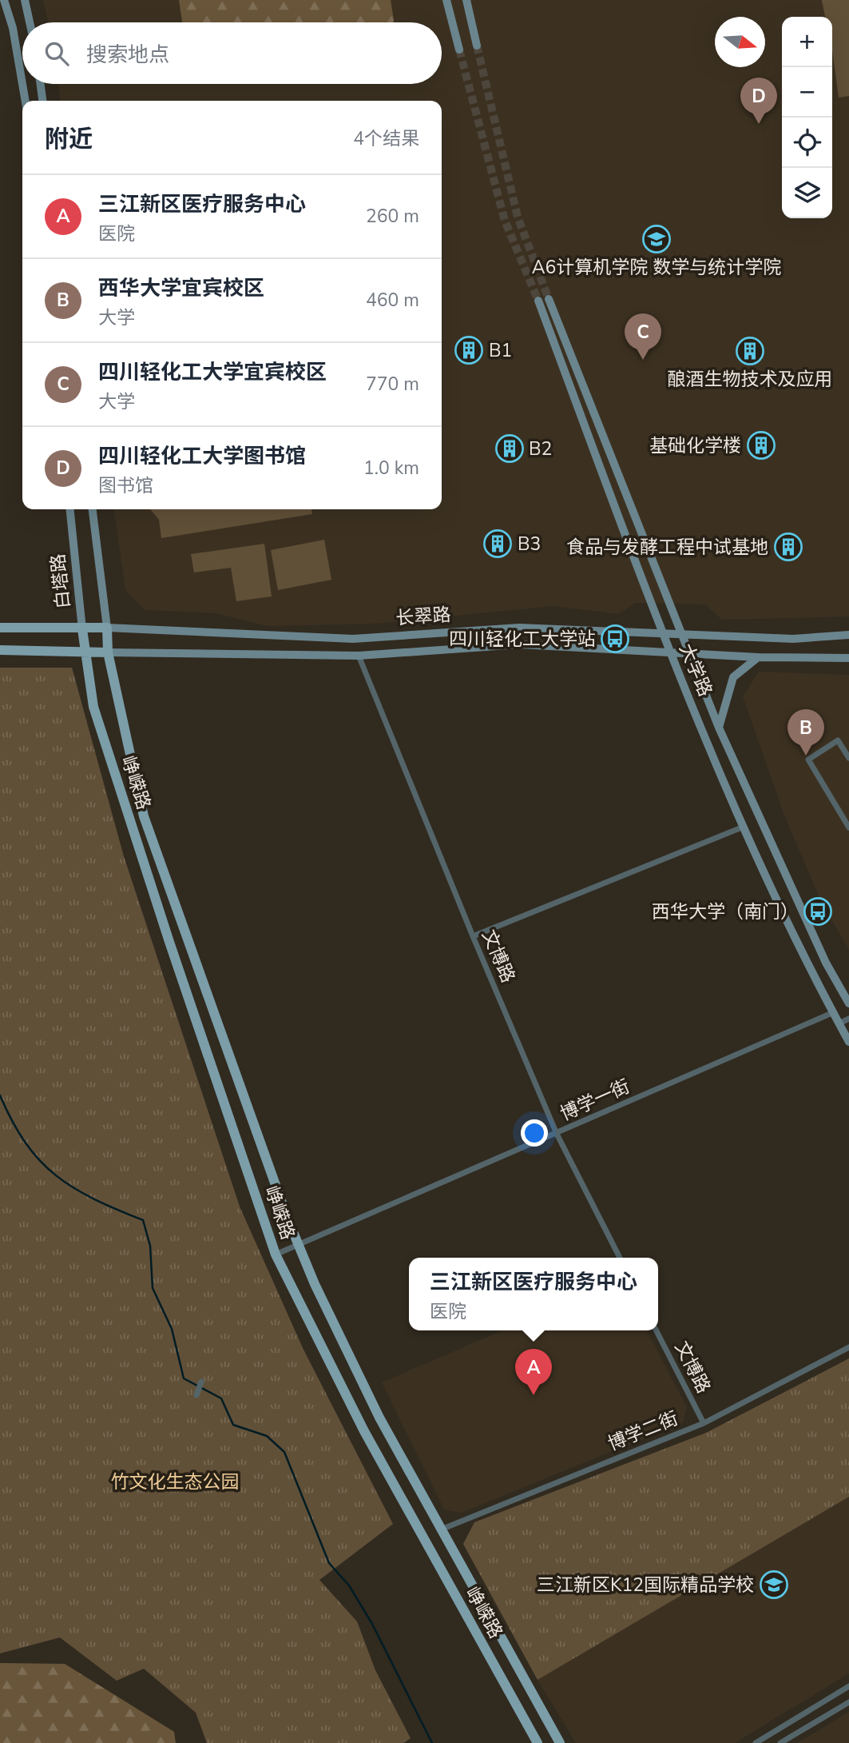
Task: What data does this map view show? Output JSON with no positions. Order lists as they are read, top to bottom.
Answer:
{
  "streets": {
    "main road": [
      "白塔路",
      "长翠路",
      "大学路",
      "峥嵘路"
    ],
    "street": ["文博路", "博学一街", "博学二街"]
  },
  "crossings": [
    ["白塔路", "长翠路"],
    ["白塔路", "峥嵘路"],
    ["长翠路", "大学路"],
    ["长翠路", "峥嵘路"],
    ["长翠路", "文博路"],
    ["大学路", "博学一街"],
    ["峥嵘路", "博学一街"],
    ["峥嵘路", "博学二街"],
    ["文博路", "博学一街"],
    ["文博路", "博学二街"]
  ],
  "parks": ["竹文化生态公园"],
  "places": {
    "school or university": ["A6计算机学院 数学与统计学院", "三江新区K12国际精品学校"],
    "building": [
      "B1",
      "酿酒生物技术及应用",
      "基础化学楼",
      "B2",
      "B3",
      "食品与发酵工程中试基地"
    ],
    "bus stop": ["四川轻化工大学站", "西华大学（南门）"]
  },
  "north": "right",
  "page": {
    "map_buttons": ["+", "−"],
    "search": "搜索地点",
    "pins": [
      "D",
      "C",
      "B",
      "A"
    ],
    "heading": ["附近", "4个结果"],
    "list": [
      {
        "mark": "A",
        "name": "三江新区医疗服务中心",
        "note": "医院",
        "value": "260 m"
      },
      {
        "mark": "B",
        "name": "西华大学宜宾校区",
        "note": "大学",
        "value": "460 m"
      },
      {
        "mark": "C",
        "name": "四川轻化工大学宜宾校区",
        "note": "大学",
        "value": "770 m"
      },
      {
        "mark": "D",
        "name": "四川轻化工大学图书馆",
        "note": "图书馆",
        "value": "1.0 km"
      }
    ],
    "popup": ["三江新区医疗服务中心", "医院"]
  }
}
